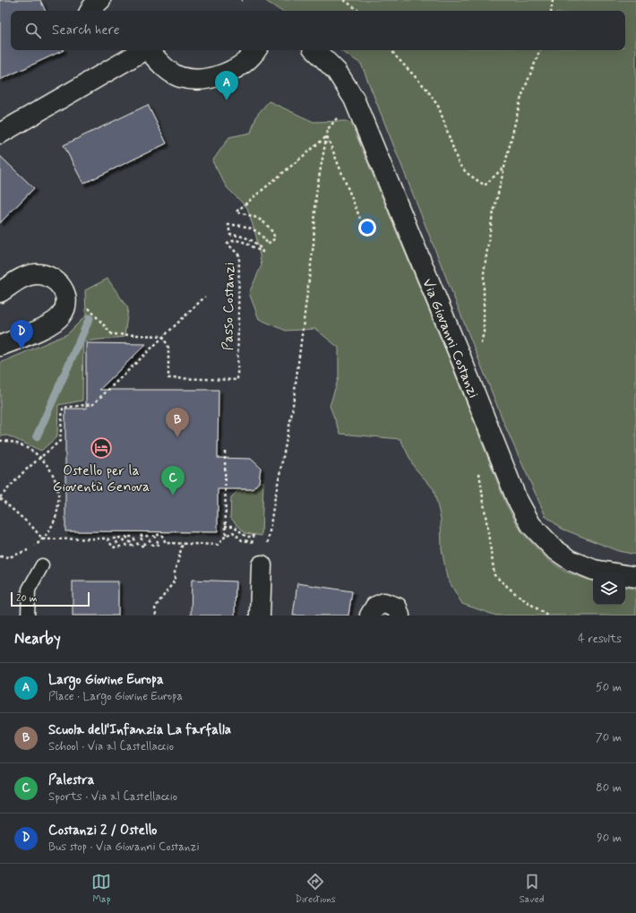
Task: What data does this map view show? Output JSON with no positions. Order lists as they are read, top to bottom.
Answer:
{
  "streets": {
    "street": ["Via Giovanni Costanzi"],
    "path": ["Passo Costanzi"]
  },
  "places": {
    "hotel": ["Ostello per la Gioventù Genova"]
  },
  "scale_bar": "20 m",
  "page": {
    "search": "Search here",
    "pins": [
      "A",
      "D",
      "B",
      "C"
    ],
    "scale": "20 m",
    "heading": ["Nearby", "4 results"],
    "list": [
      {
        "mark": "A",
        "name": "Largo Giovine Europa",
        "note": "Place · Largo Giovine Europa",
        "value": "50 m"
      },
      {
        "mark": "B",
        "name": "Scuola dell'Infanzia La farfalla",
        "note": "School · Via al Castellaccio",
        "value": "70 m"
      },
      {
        "mark": "C",
        "name": "Palestra",
        "note": "Sports · Via al Castellaccio",
        "value": "80 m"
      },
      {
        "mark": "D",
        "name": "Costanzi 2 / Ostello",
        "note": "Bus stop · Via Giovanni Costanzi",
        "value": "90 m"
      }
    ],
    "nav": ["Map", "Directions", "Saved"]
  }
}
